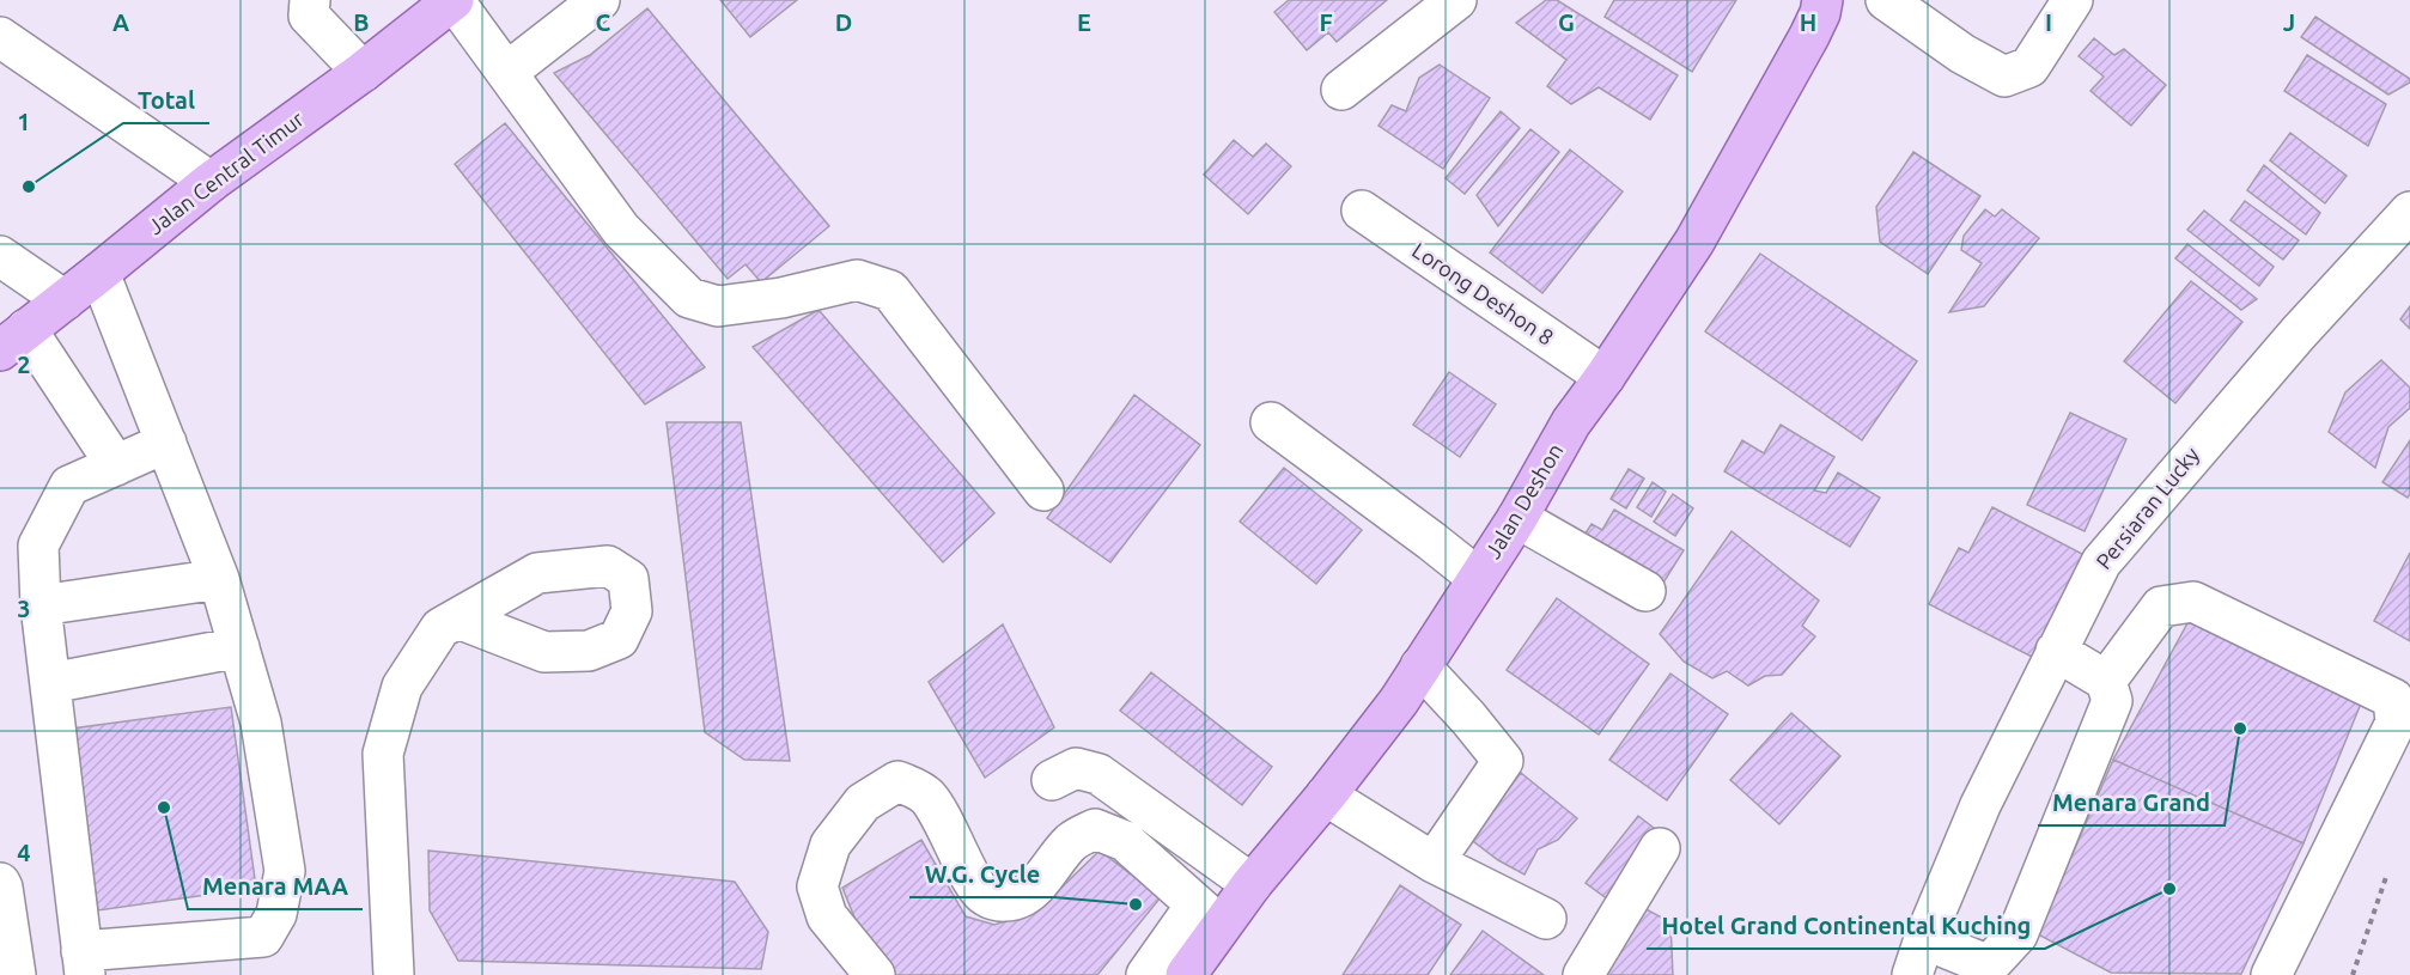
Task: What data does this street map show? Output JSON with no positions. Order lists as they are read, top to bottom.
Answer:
{
  "streets": {
    "main road": ["Jalan Central Timur", "Jalan Deshon"],
    "street": ["Lorong Deshon 8", "Persiaran Lucky"]
  },
  "crossings": [
    ["Lorong Deshon 8", "Jalan Deshon"]
  ],
  "places": [
    "Total",
    "Menara Grand",
    "Menara MAA",
    "Hotel Grand Continental Kuching",
    "W.G. Cycle"
  ],
  "grid": {
    "columns": [
      "A",
      "B",
      "C",
      "D",
      "E",
      "F",
      "G",
      "H",
      "I",
      "J"
    ],
    "rows": [
      "1",
      "2",
      "3",
      "4"
    ]
  }
}
